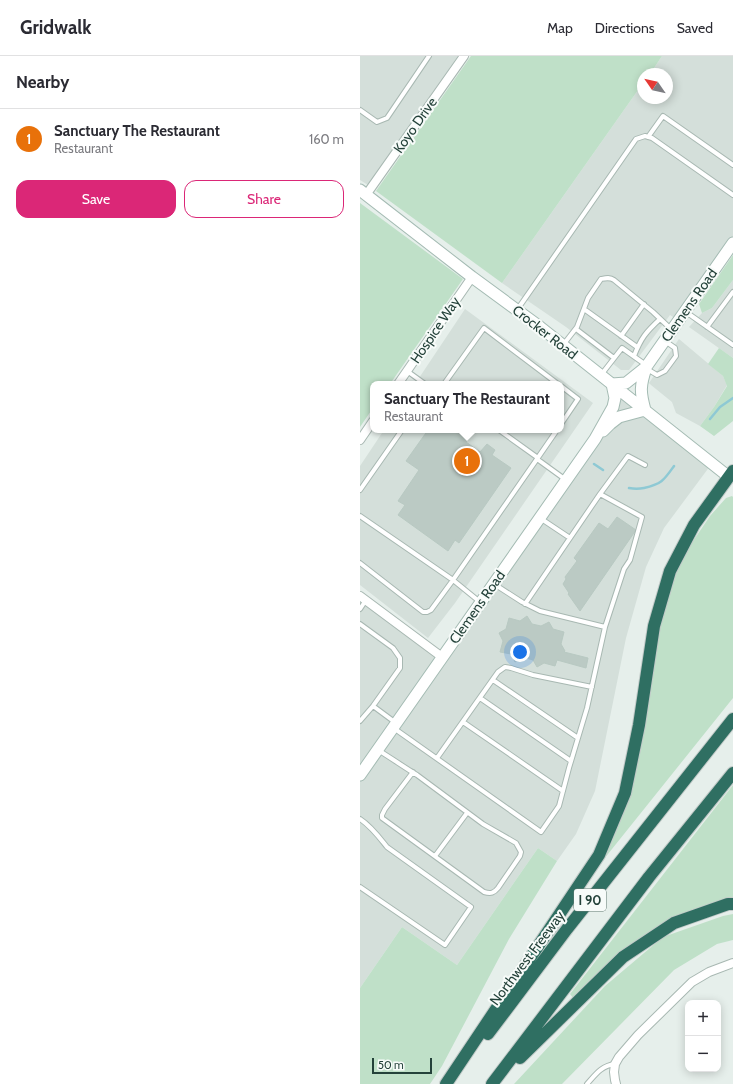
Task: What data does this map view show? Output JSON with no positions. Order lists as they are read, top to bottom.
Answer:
{
  "streets": {
    "highway": ["I 90", "Northwest Freeway"],
    "street": [
      "Koyo Drive",
      "Clemens Road",
      "Hospice Way",
      "Crocker Road"
    ]
  },
  "crossings": [
    ["Koyo Drive", "Crocker Road"],
    ["Clemens Road", "Crocker Road"],
    ["Hospice Way", "Crocker Road"]
  ],
  "scale_bar": "50 m",
  "north": "top left",
  "page": {
    "header": "Gridwalk",
    "nav": ["Map", "Directions", "Saved"],
    "heading": "Nearby",
    "list": [
      {
        "mark": "1",
        "name": "Sanctuary The Restaurant",
        "note": "Restaurant",
        "value": "160 m"
      }
    ],
    "buttons": ["Save", "Share"],
    "popup": ["Sanctuary The Restaurant", "Restaurant"],
    "pins": "1",
    "map_buttons": ["+", "−"],
    "scale": "50 m"
  }
}
